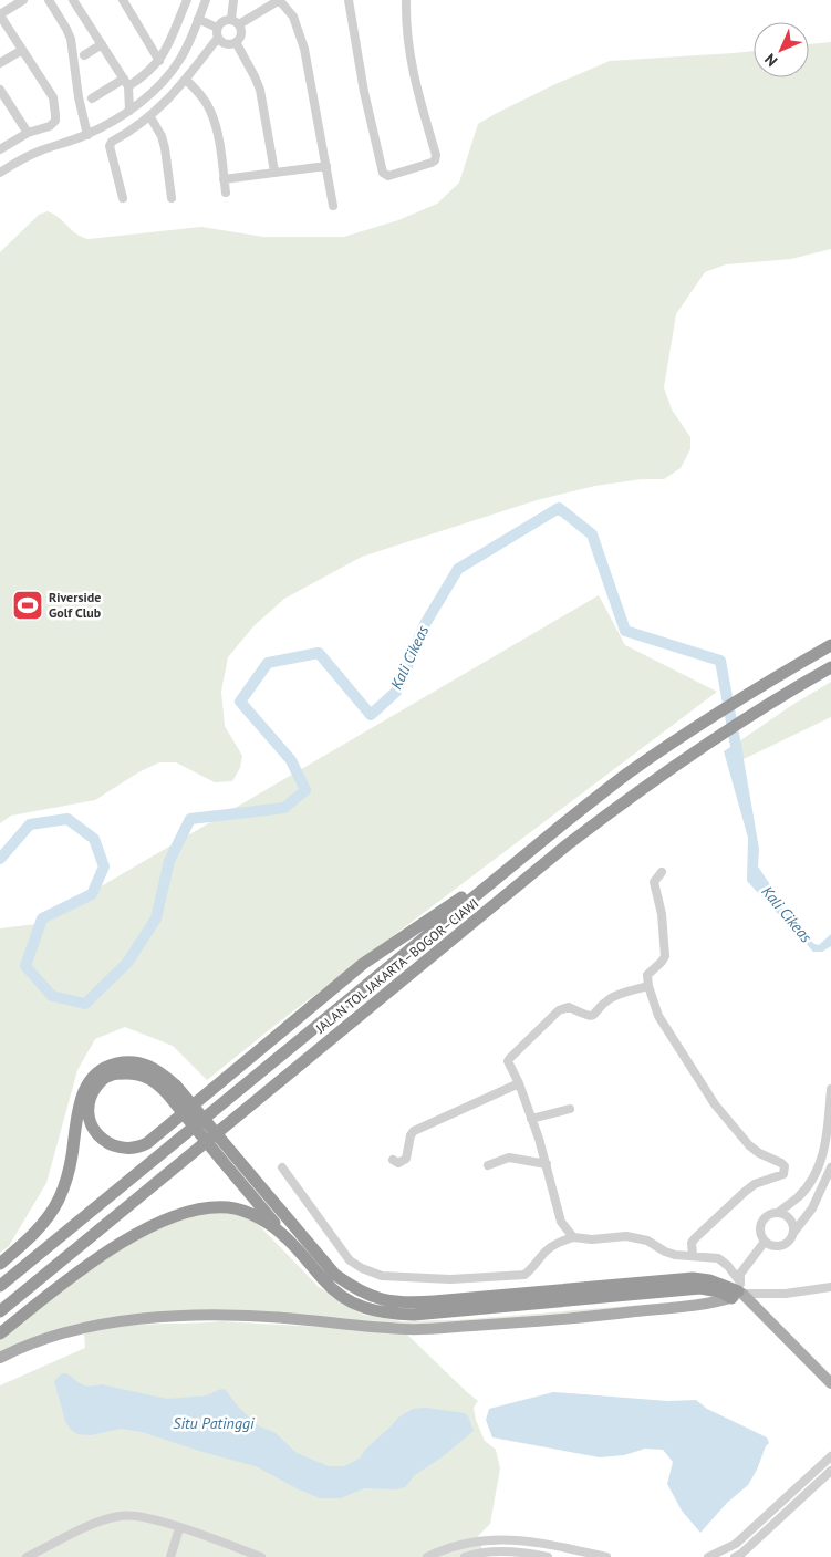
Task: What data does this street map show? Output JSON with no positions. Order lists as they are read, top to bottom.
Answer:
{
  "streets": {
    "highway": ["JALAN TOL JAKARTA–BOGOR–CIAWI"]
  },
  "water": ["Kali Cikeas", "Situ Patinggi"],
  "places": {
    "sports": ["Riverside Golf Club"]
  },
  "north": "bottom left"
}
